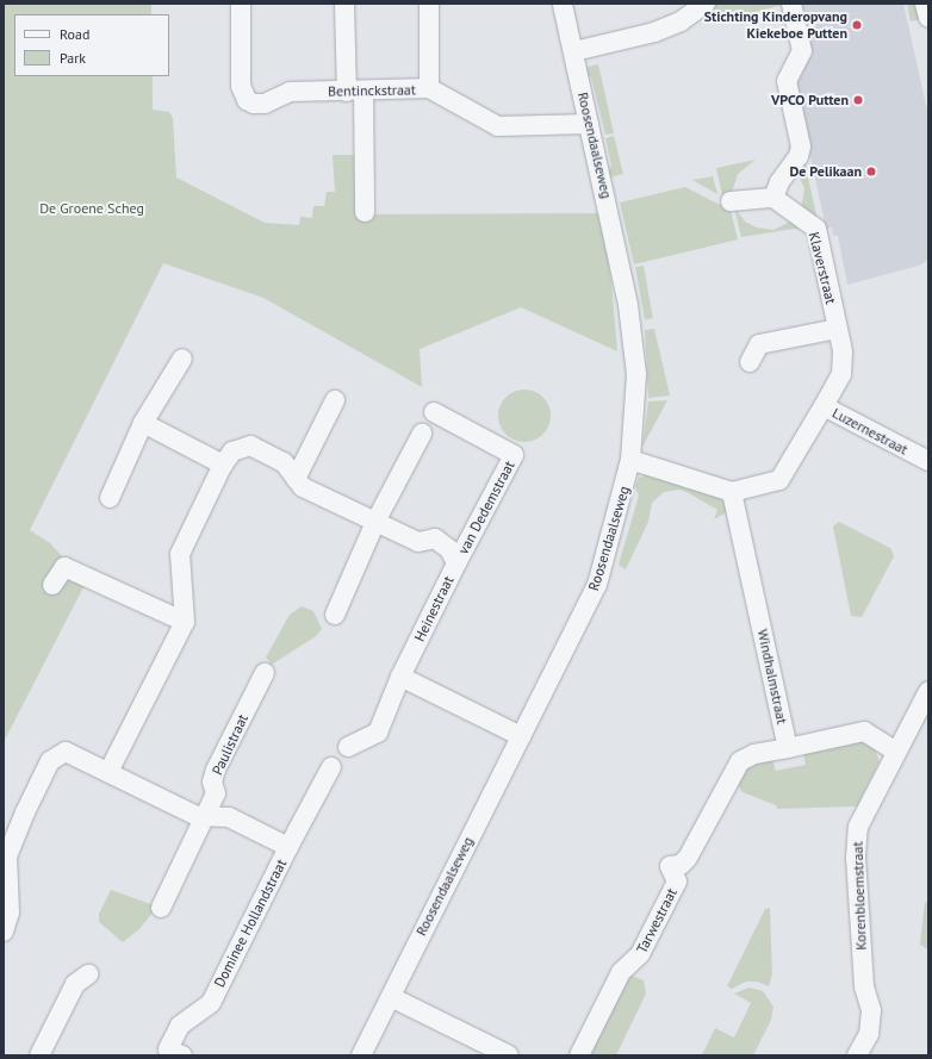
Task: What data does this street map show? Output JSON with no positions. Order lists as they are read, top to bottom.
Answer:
{
  "streets": {
    "street": [
      "Bentinckstraat",
      "Roosendaalseweg",
      "Klaverstraat",
      "Luzernestraat",
      "van Dedemstraat",
      "Heinestraat",
      "Windhalmstraat",
      "Paulistraat",
      "Korenbloemstraat",
      "Tarwestraat",
      "Dominee Hollandstraat"
    ]
  },
  "crossings": [
    ["Bentinckstraat", "Roosendaalseweg"],
    ["Klaverstraat", "Luzernestraat"],
    ["Luzernestraat", "Windhalmstraat"],
    ["van Dedemstraat", "Heinestraat"],
    ["Windhalmstraat", "Tarwestraat"],
    ["Paulistraat", "Dominee Hollandstraat"]
  ],
  "parks": ["De Groene Scheg"],
  "places": ["Stichting Kinderopvang Kiekeboe Putten", "VPCO Putten", "De Pelikaan"],
  "legend": ["Road", "Park"]
}
